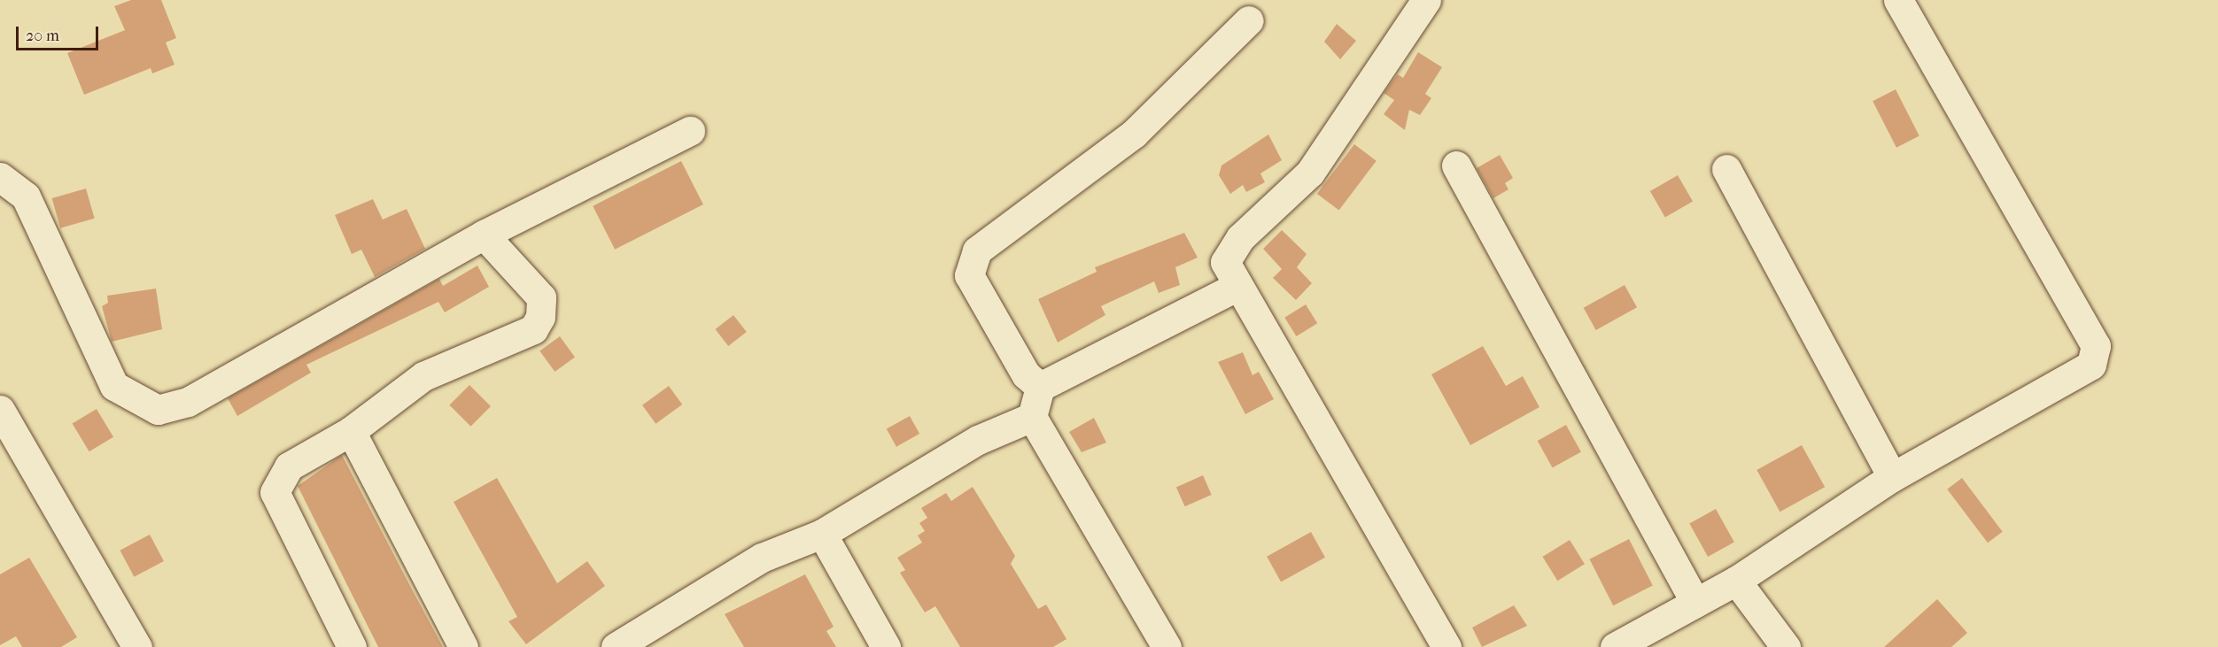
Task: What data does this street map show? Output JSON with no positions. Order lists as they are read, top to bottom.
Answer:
{
  "scale_bar": "20 m"
}
